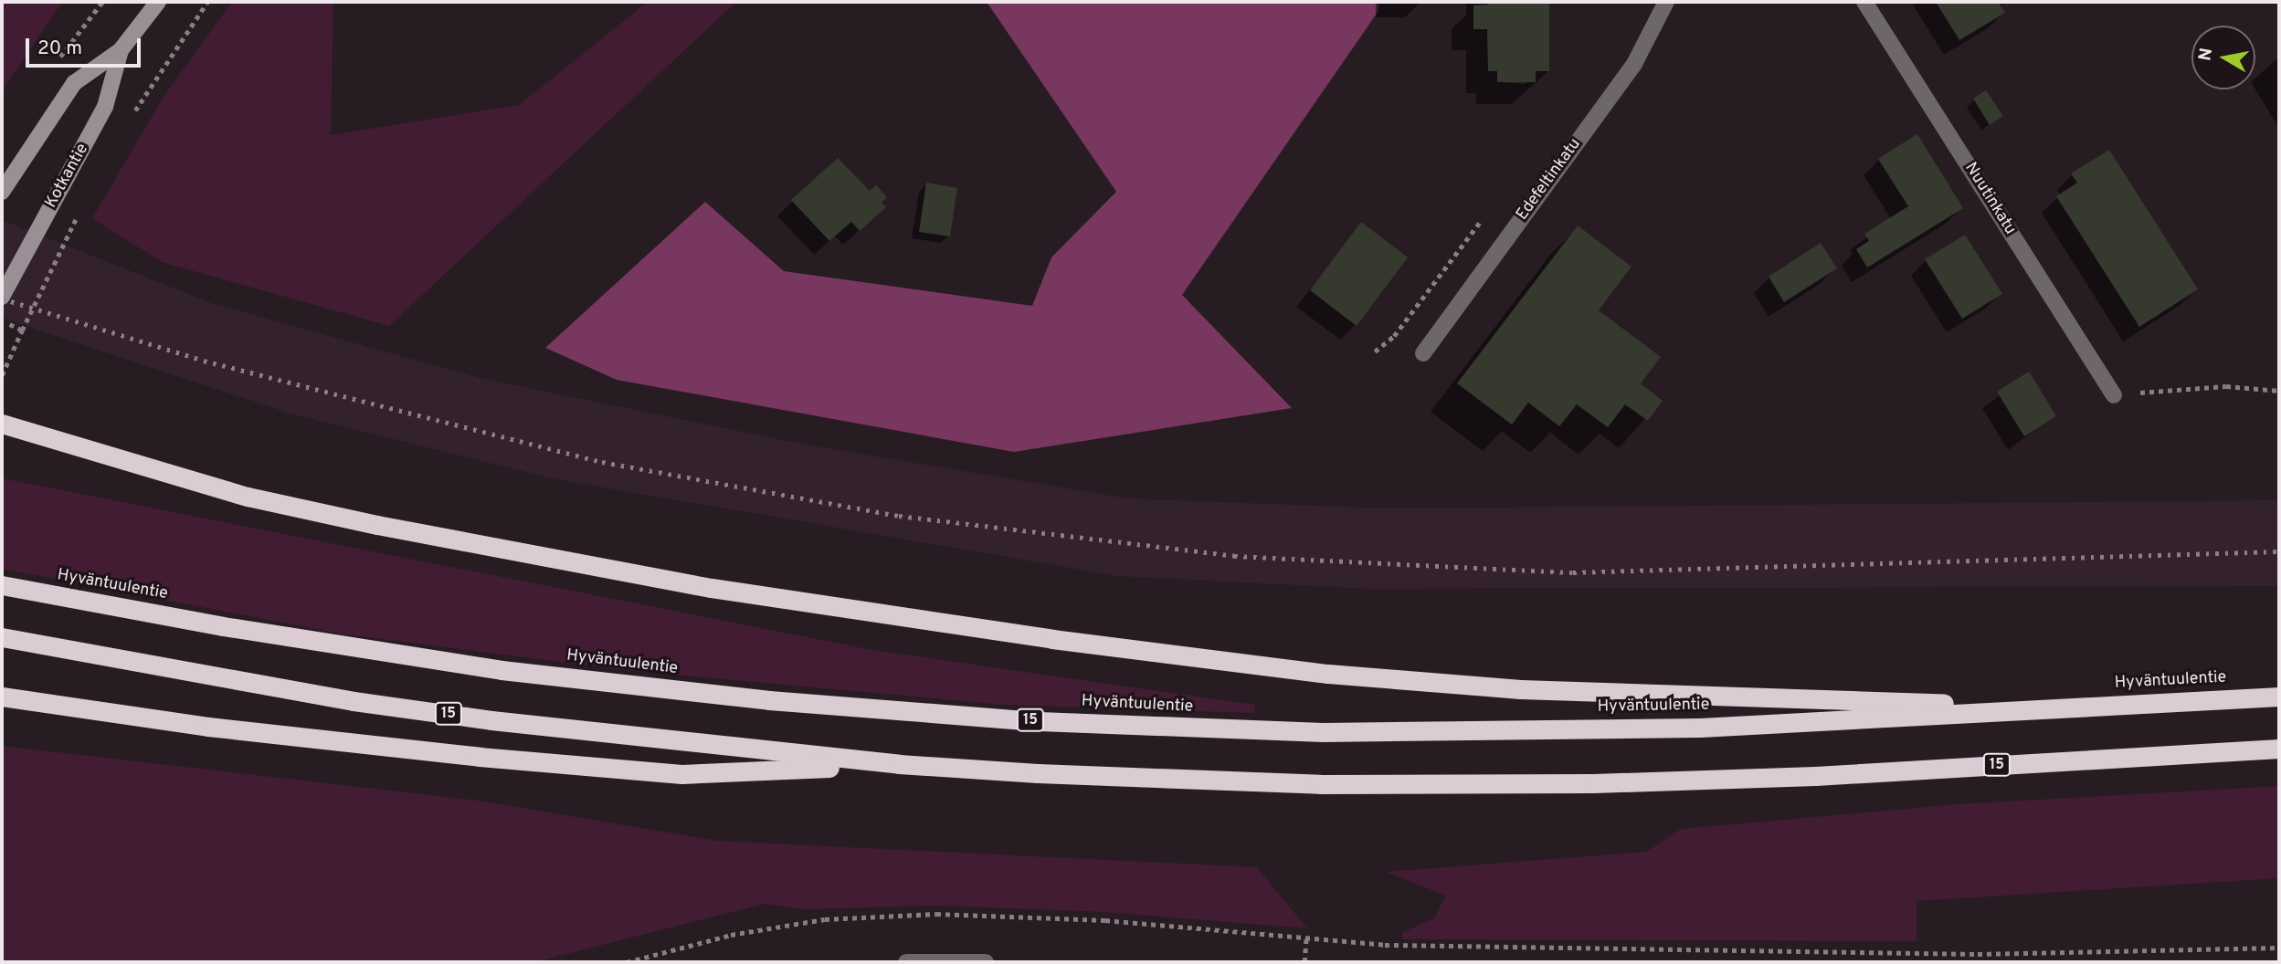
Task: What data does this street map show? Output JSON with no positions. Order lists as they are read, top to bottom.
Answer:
{
  "streets": {
    "highway": ["Hyväntuulentie", "15"],
    "street": ["Kotkantie", "Edefeltinkatu", "Nuutinkatu"]
  },
  "scale_bar": "20 m",
  "north": "left"
}
